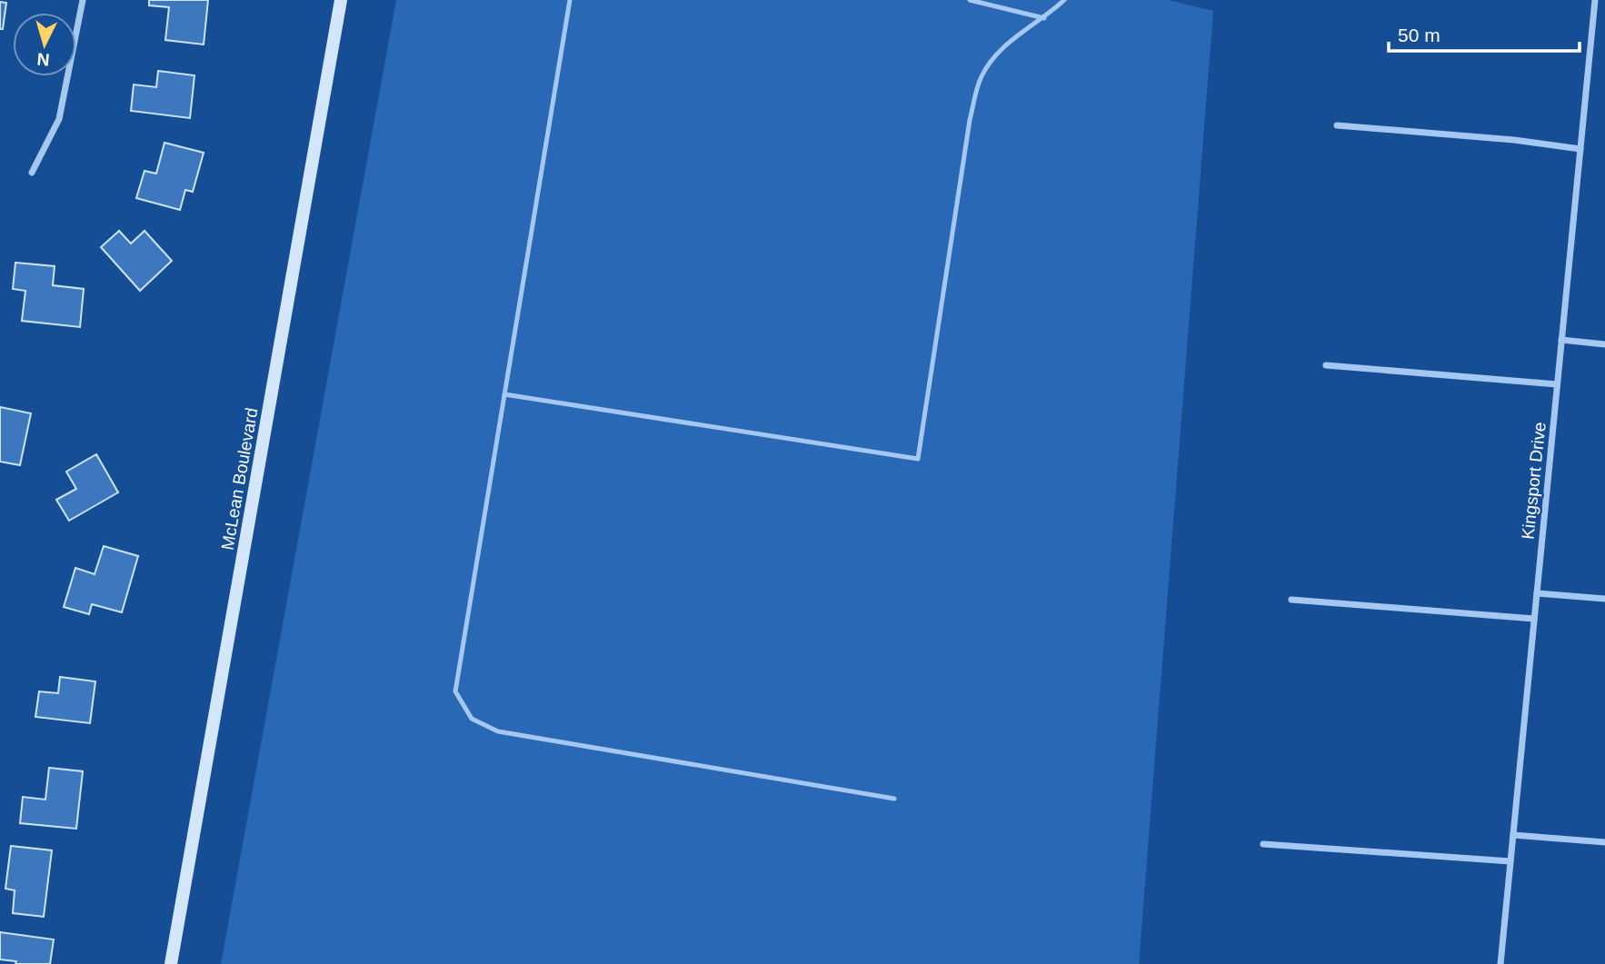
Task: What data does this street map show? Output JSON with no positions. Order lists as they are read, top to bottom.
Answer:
{
  "streets": {
    "main road": ["McLean Boulevard"],
    "street": ["Kingsport Drive"]
  },
  "scale_bar": "50 m",
  "north": "bottom"
}
